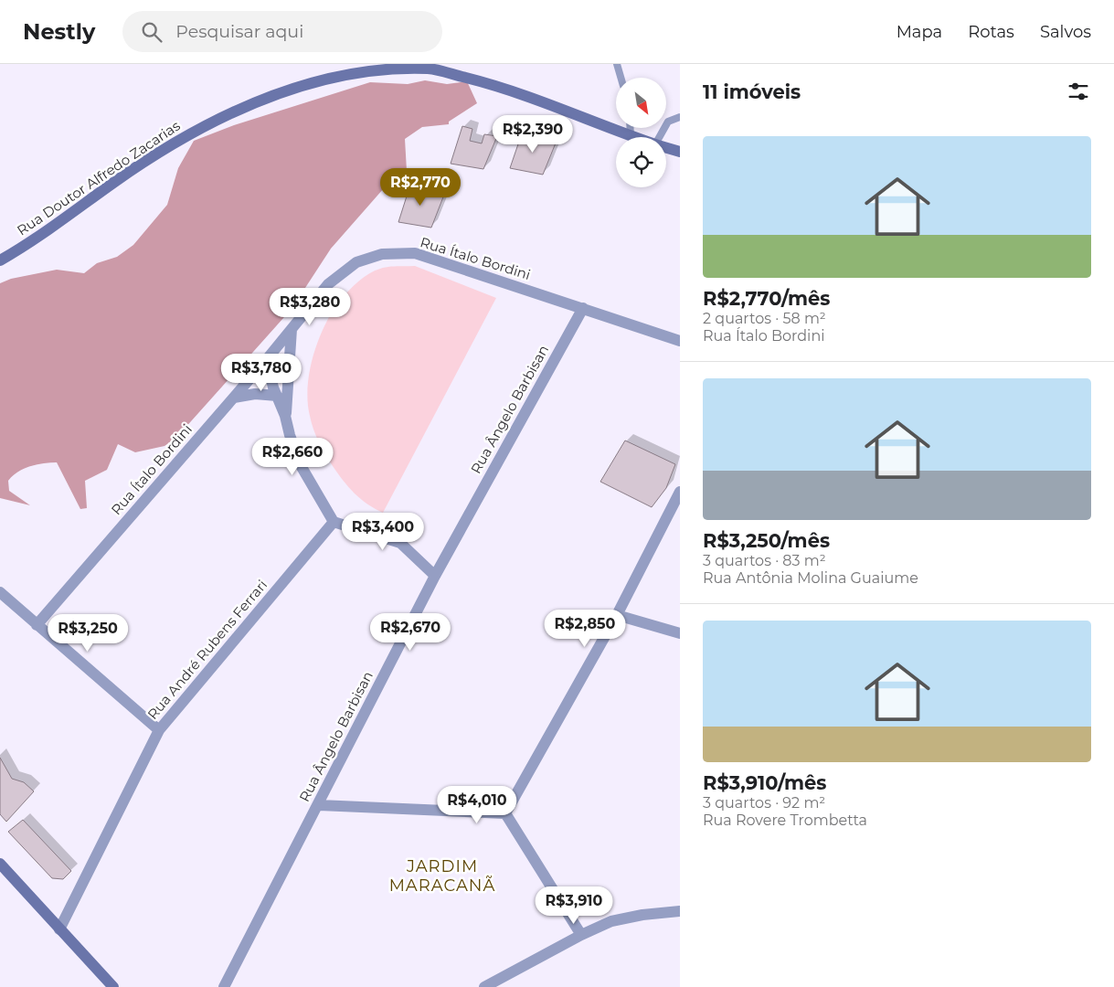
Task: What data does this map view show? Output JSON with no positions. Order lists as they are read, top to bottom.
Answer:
{
  "streets": {
    "street": [
      "Rua Doutor Alfredo Zacarias",
      "Rua Ítalo Bordini",
      "Rua Ângelo Barbisan",
      "Rua André Rubens Ferrari"
    ]
  },
  "crossings": [
    ["Rua Ítalo Bordini", "Rua Ângelo Barbisan"]
  ],
  "districts": ["JARDIM MARACANÃ"],
  "north": "bottom right",
  "page": {
    "header": "Nestly",
    "search": "Pesquisar aqui",
    "nav": ["Mapa", "Rotas", "Salvos"],
    "heading": "11 imóveis",
    "price": [
      "R$2,390",
      "R$2,770",
      "R$3,280",
      "R$3,780",
      "R$2,660",
      "R$3,400",
      "R$2,850",
      "R$2,670",
      "R$3,250",
      "R$4,010",
      "R$3,910"
    ],
    "list": [
      {
        "name": "R$2,770/mês",
        "note": "2 quartos · 58 m² · Rua Ítalo Bordini"
      },
      {
        "name": "R$3,250/mês",
        "note": "3 quartos · 83 m² · Rua Antônia Molina Guaiume"
      },
      {
        "name": "R$3,910/mês",
        "note": "3 quartos · 92 m² · Rua Rovere Trombetta"
      }
    ]
  }
}
